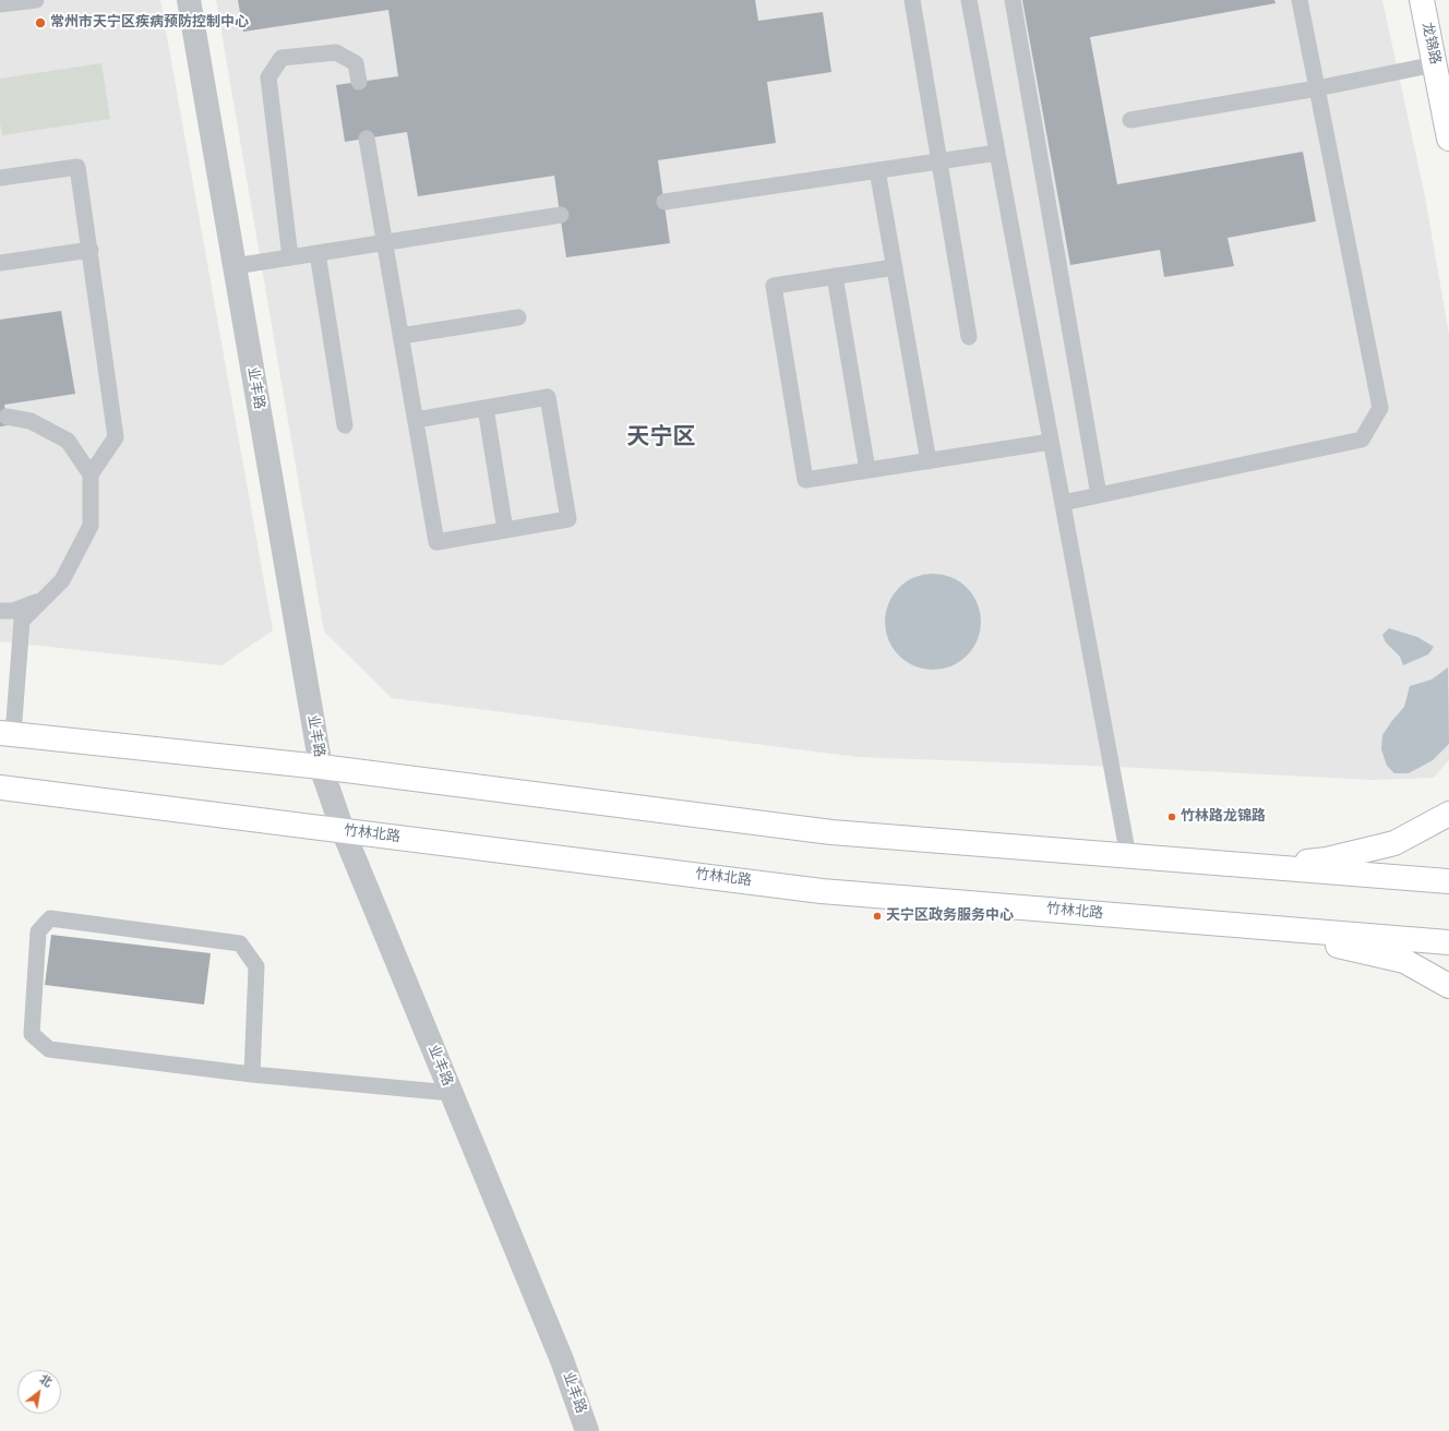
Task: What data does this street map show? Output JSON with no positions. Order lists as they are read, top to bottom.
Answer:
{
  "streets": {
    "main road": ["龙锦路", "竹林北路"],
    "street": ["业丰路"]
  },
  "crossings": [
    ["业丰路", "竹林北路"]
  ],
  "districts": ["天宁区"],
  "places": ["常州市天宁区疾病预防控制中心", "竹林路龙锦路", "天宁区政务服务中心"],
  "north": "top right"
}
